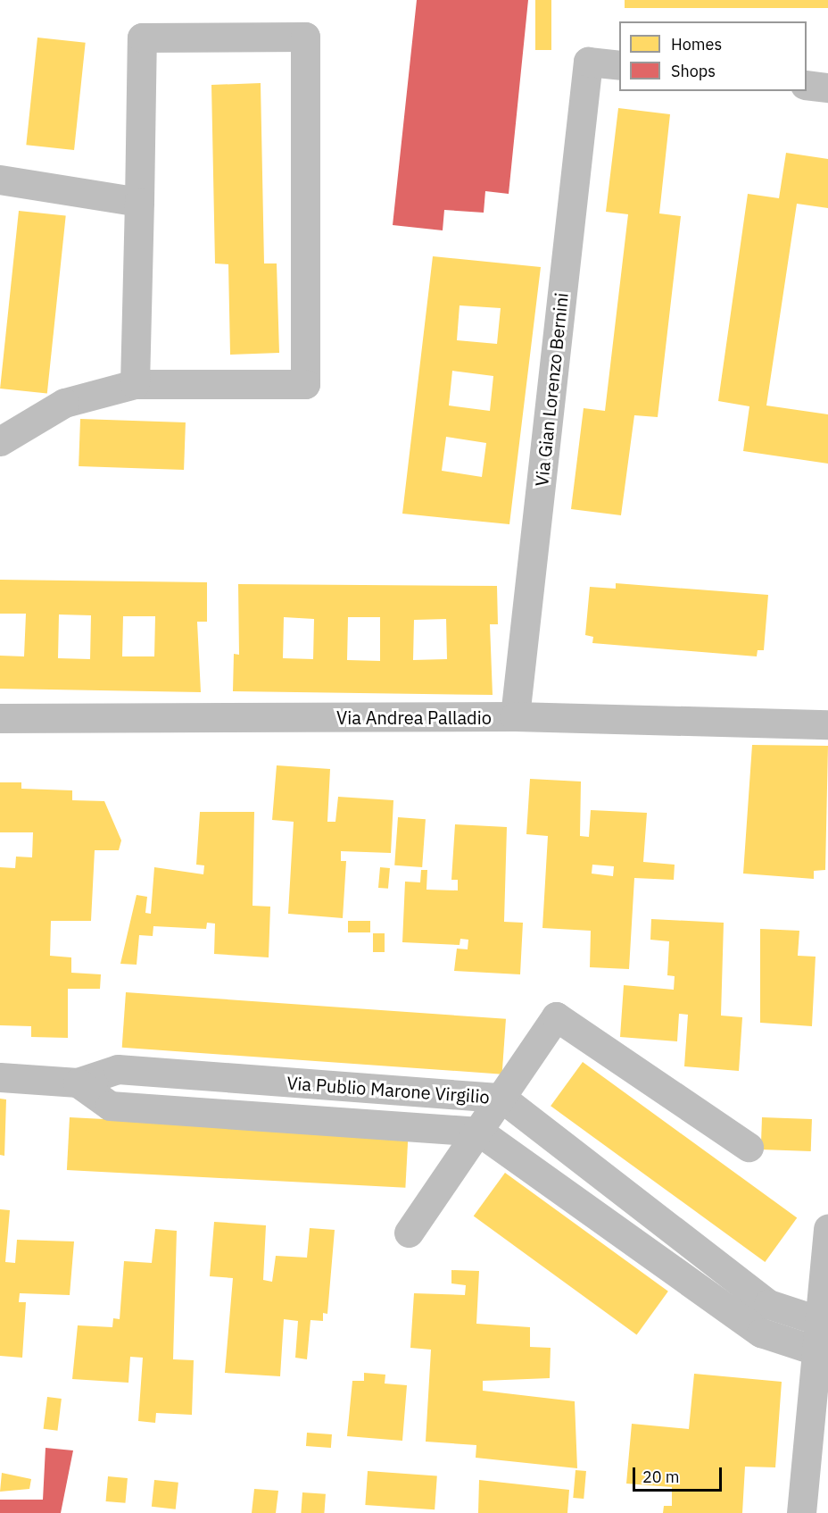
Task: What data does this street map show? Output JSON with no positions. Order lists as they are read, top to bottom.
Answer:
{
  "streets": {
    "street": ["Via Gian Lorenzo Bernini", "Via Andrea Palladio", "Via Publio Marone Virgilio"]
  },
  "crossings": [
    ["Via Gian Lorenzo Bernini", "Via Andrea Palladio"]
  ],
  "legend": ["Homes", "Shops"],
  "scale_bar": "20 m"
}
